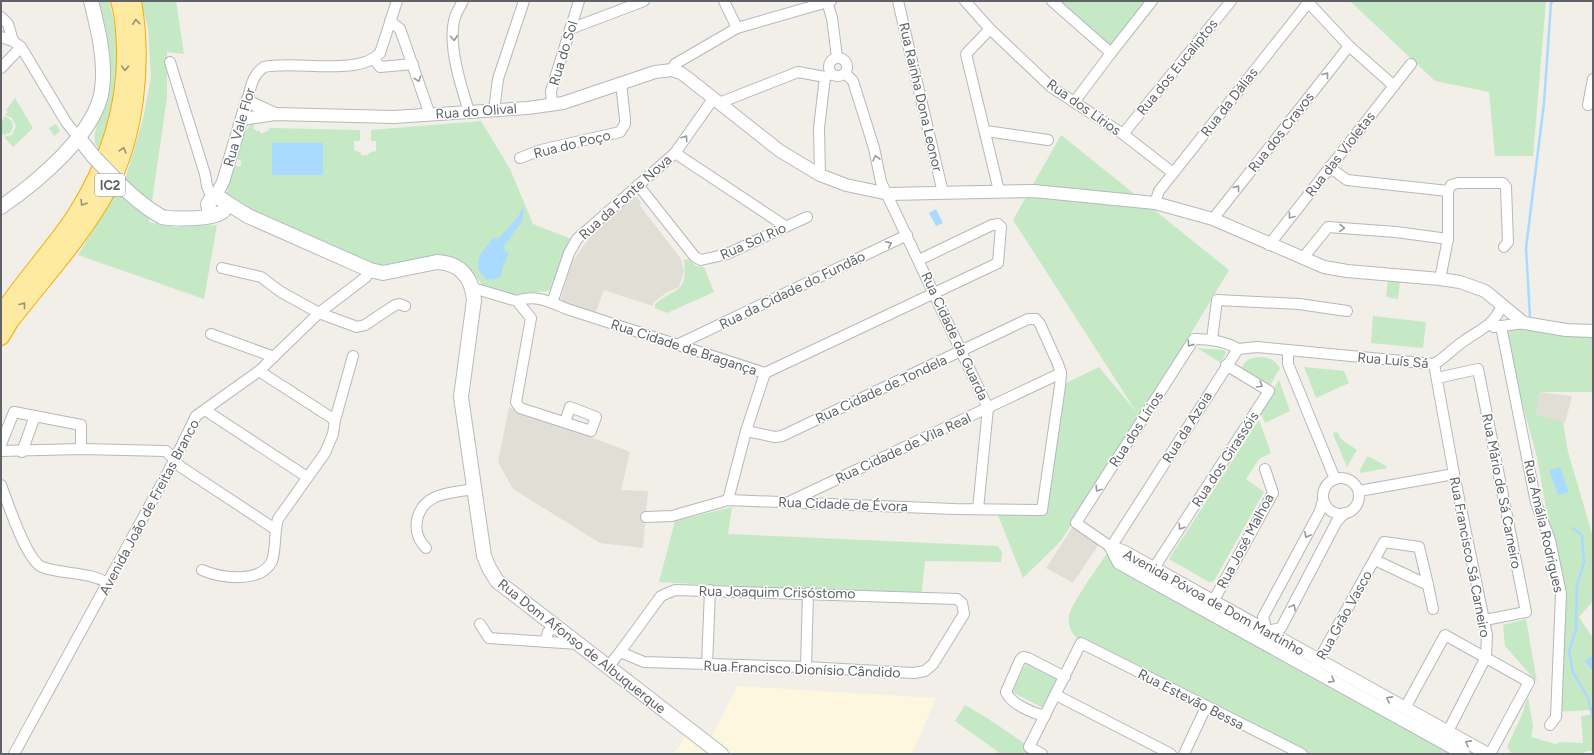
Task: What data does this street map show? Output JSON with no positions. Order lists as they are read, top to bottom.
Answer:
{
  "streets": {
    "highway": ["IC2"],
    "main road": ["Rua Dom Afonso de Albuquerque"],
    "street": [
      "Rua do Sol",
      "Rua dos Eucaliptos",
      "Rua Rainha Dona Leonor",
      "Rua da Dálias",
      "Rua dos Lírios",
      "Rua do Olival",
      "Rua Vale Flor",
      "Rua dos Cravos",
      "Rua do Poço",
      "Rua das Violetas",
      "Rua da Fonte Nova",
      "Rua Sol Rio",
      "Rua da Cidade do Fundão",
      "Rua Cidade da Guarda",
      "Rua Cidade de Bragança",
      "Rua Luís Sá",
      "Rua Cidade de Tondela",
      "Rua da Azoia",
      "Rua Cidade de Vila Real",
      "Rua dos Girassóis",
      "Rua Mário de Sá Carneiro",
      "Rua Cidade de Évora",
      "Avenida João de Freitas Branco",
      "Rua Amália Rodrigues",
      "Rua José Malhoa",
      "Rua Francisco Sá Carneiro",
      "Rua Joaquim Crisóstomo",
      "Avenida Póvoa de Dom Martinho",
      "Rua Grão Vasco",
      "Rua Francisco Dionísio Cândido",
      "Rua Estevão Bessa"
    ]
  },
  "crossings": [
    ["Rua do Sol", "Rua do Olival"],
    ["Rua dos Eucaliptos", "Rua dos Lírios"],
    ["Rua da Dálias", "Rua dos Lírios"],
    ["Rua dos Lírios", "Rua da Azoia"],
    ["Rua dos Lírios", "Avenida Póvoa de Dom Martinho"],
    ["Rua do Olival", "Rua Vale Flor"],
    ["Rua do Olival", "Rua do Poço"],
    ["Rua da Fonte Nova", "Rua Sol Rio"],
    ["Rua da Fonte Nova", "Rua Cidade de Bragança"],
    ["Rua da Cidade do Fundão", "Rua Cidade da Guarda"],
    ["Rua da Cidade do Fundão", "Rua Cidade de Bragança"],
    ["Rua Cidade da Guarda", "Rua Cidade de Bragança"],
    ["Rua Cidade da Guarda", "Rua Cidade de Tondela"],
    ["Rua Cidade da Guarda", "Rua Cidade de Vila Real"],
    ["Rua Cidade da Guarda", "Rua Cidade de Évora"],
    ["Rua Luís Sá", "Rua Francisco Sá Carneiro"],
    ["Rua Cidade de Tondela", "Rua Cidade de Vila Real"],
    ["Rua Cidade de Tondela", "Rua Cidade de Évora"],
    ["Rua da Azoia", "Rua dos Girassóis"],
    ["Rua da Azoia", "Avenida Póvoa de Dom Martinho"],
    ["Rua Cidade de Vila Real", "Rua Cidade de Évora"],
    ["Rua dos Girassóis", "Avenida Póvoa de Dom Martinho"],
    ["Rua Mário de Sá Carneiro", "Rua Francisco Sá Carneiro"],
    ["Rua José Malhoa", "Avenida Póvoa de Dom Martinho"],
    ["Rua Francisco Sá Carneiro", "Avenida Póvoa de Dom Martinho"],
    ["Rua Joaquim Crisóstomo", "Rua Francisco Dionísio Cândido"],
    ["Avenida Póvoa de Dom Martinho", "Rua Grão Vasco"]
  ],
  "one_way": [
    "Rua dos Lírios",
    "Rua dos Cravos",
    "Rua das Violetas",
    "Rua da Cidade do Fundão",
    "Rua dos Girassóis"
  ]
}
